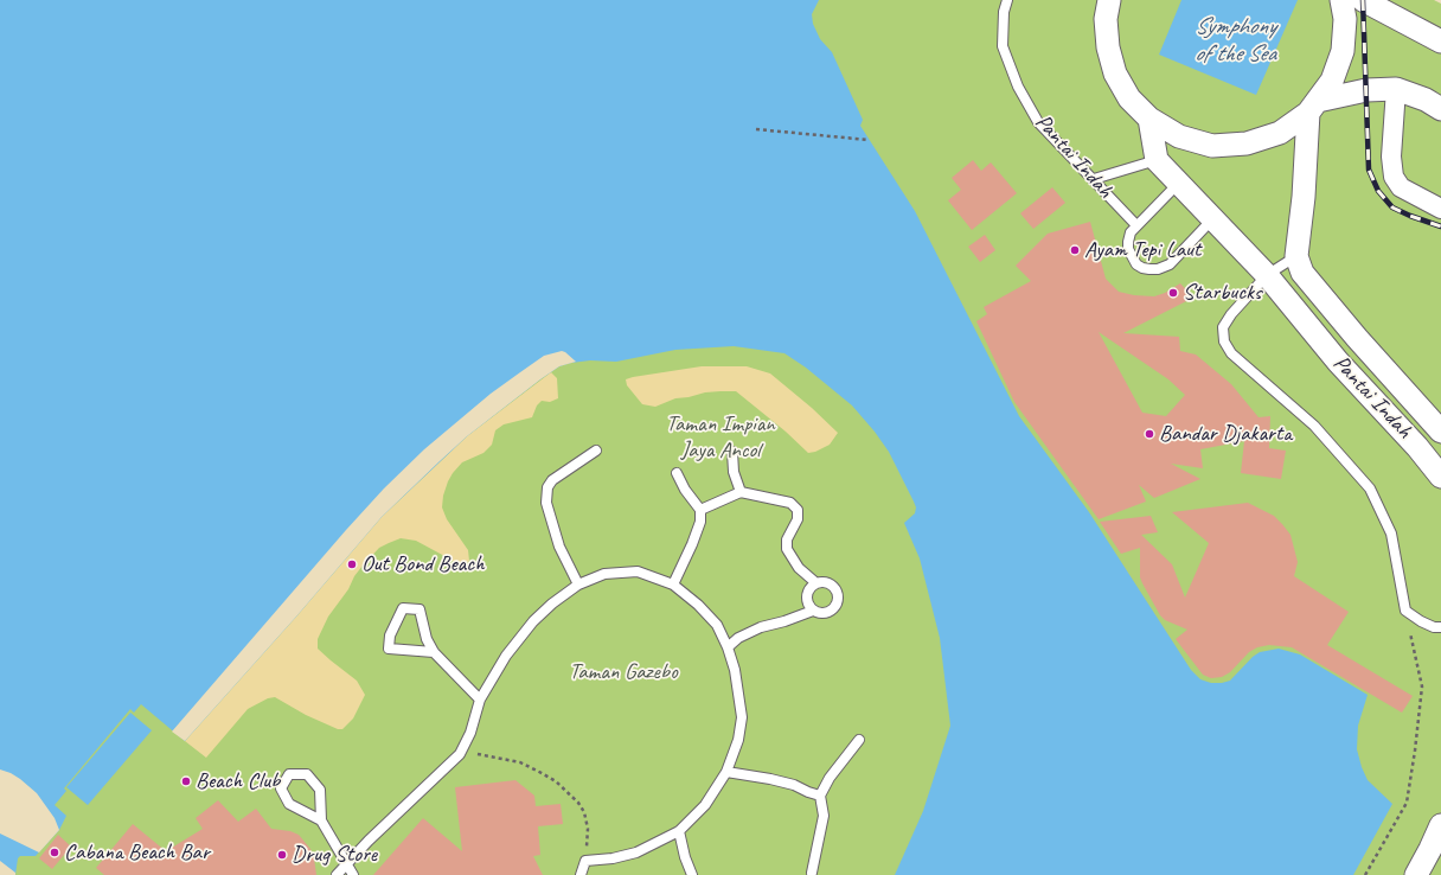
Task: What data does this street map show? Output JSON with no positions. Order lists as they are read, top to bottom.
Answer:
{
  "streets": {
    "street": ["Pantai Indah"]
  },
  "water": ["Symphony of the Sea"],
  "parks": ["Taman Impian Jaya Ancol", "Taman Gazebo"],
  "places": [
    "Ayam Tepi Laut",
    "Starbucks",
    "Bandar Djakarta",
    "Out Bond Beach",
    "Beach Club",
    "Cabana Beach Bar",
    "Drug Store"
  ]
}
